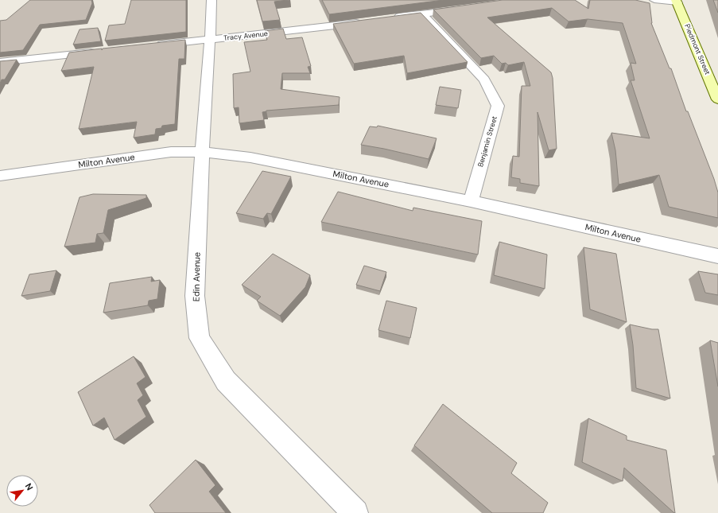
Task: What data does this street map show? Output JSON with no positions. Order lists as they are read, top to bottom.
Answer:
{
  "streets": {
    "street": [
      "Tracy Avenue",
      "Piedmont Street",
      "Benjamin Street",
      "Milton Avenue",
      "Edin Avenue"
    ]
  },
  "crossings": [
    ["Tracy Avenue", "Edin Avenue"],
    ["Benjamin Street", "Milton Avenue"],
    ["Milton Avenue", "Edin Avenue"]
  ],
  "north": "top right"
}
